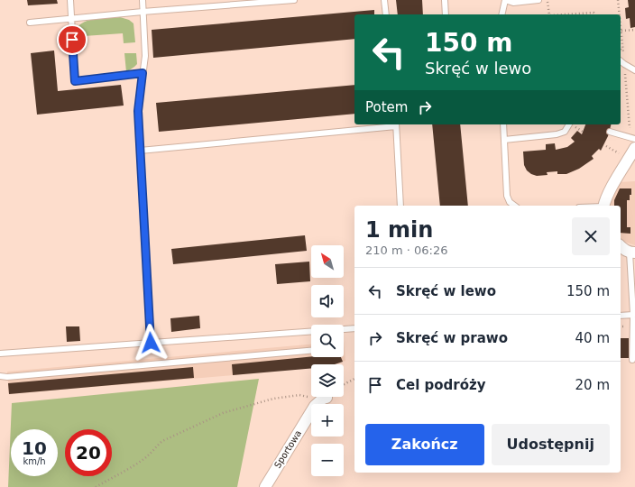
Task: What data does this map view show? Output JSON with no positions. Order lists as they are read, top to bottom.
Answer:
{
  "streets": {
    "street": ["Sportowa"]
  },
  "north": "top left",
  "page": {
    "turn": ["150 m", "Skręć w lewo"],
    "then": "Potem",
    "heading": ["1 min", "210 m · 06:26"],
    "map_buttons": ["+", "−"],
    "list": [
      {
        "name": "Skręć w lewo",
        "value": "150 m"
      },
      {
        "name": "Skręć w prawo",
        "value": "40 m"
      },
      {
        "name": "Cel podróży",
        "value": "20 m"
      }
    ],
    "buttons": ["Zakończ", "Udostępnij"],
    "speed": "10 km/h",
    "limit": "20"
  }
}
